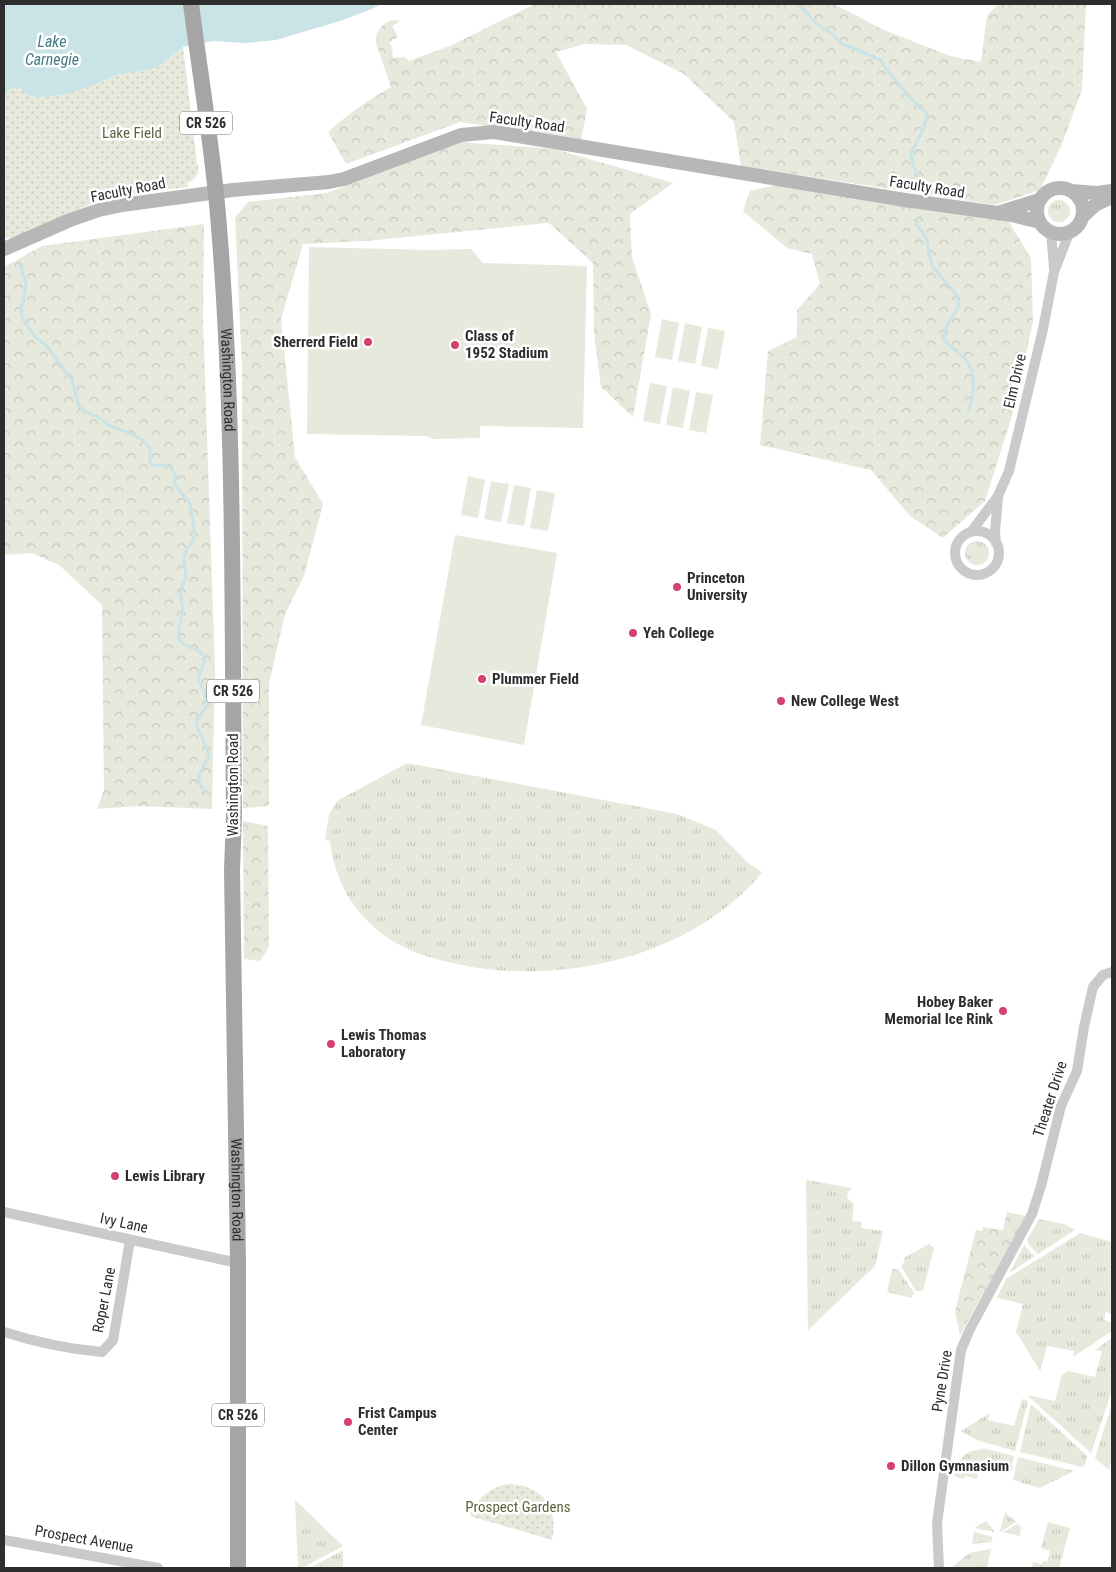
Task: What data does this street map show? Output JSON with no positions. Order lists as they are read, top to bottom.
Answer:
{
  "streets": {
    "main road": ["CR 526", "Washington Road"],
    "street": [
      "Faculty Road",
      "Elm Drive",
      "Theater Drive",
      "Ivy Lane",
      "Roper Lane",
      "Pyne Drive",
      "Prospect Avenue"
    ]
  },
  "crossings": [
    ["Faculty Road", "Washington Road"],
    ["Faculty Road", "Elm Drive"],
    ["Washington Road", "Ivy Lane"],
    ["Theater Drive", "Pyne Drive"],
    ["Ivy Lane", "Roper Lane"]
  ],
  "water": ["Lake Carnegie"],
  "parks": ["Lake Field", "Prospect Gardens"],
  "places": [
    "Sherrerd Field",
    "Class of 1952 Stadium",
    "Princeton University",
    "Yeh College",
    "Plummer Field",
    "New College West",
    "Hobey Baker Memorial Ice Rink",
    "Lewis Thomas Laboratory",
    "Lewis Library",
    "Frist Campus Center",
    "Dillon Gymnasium"
  ]
}
